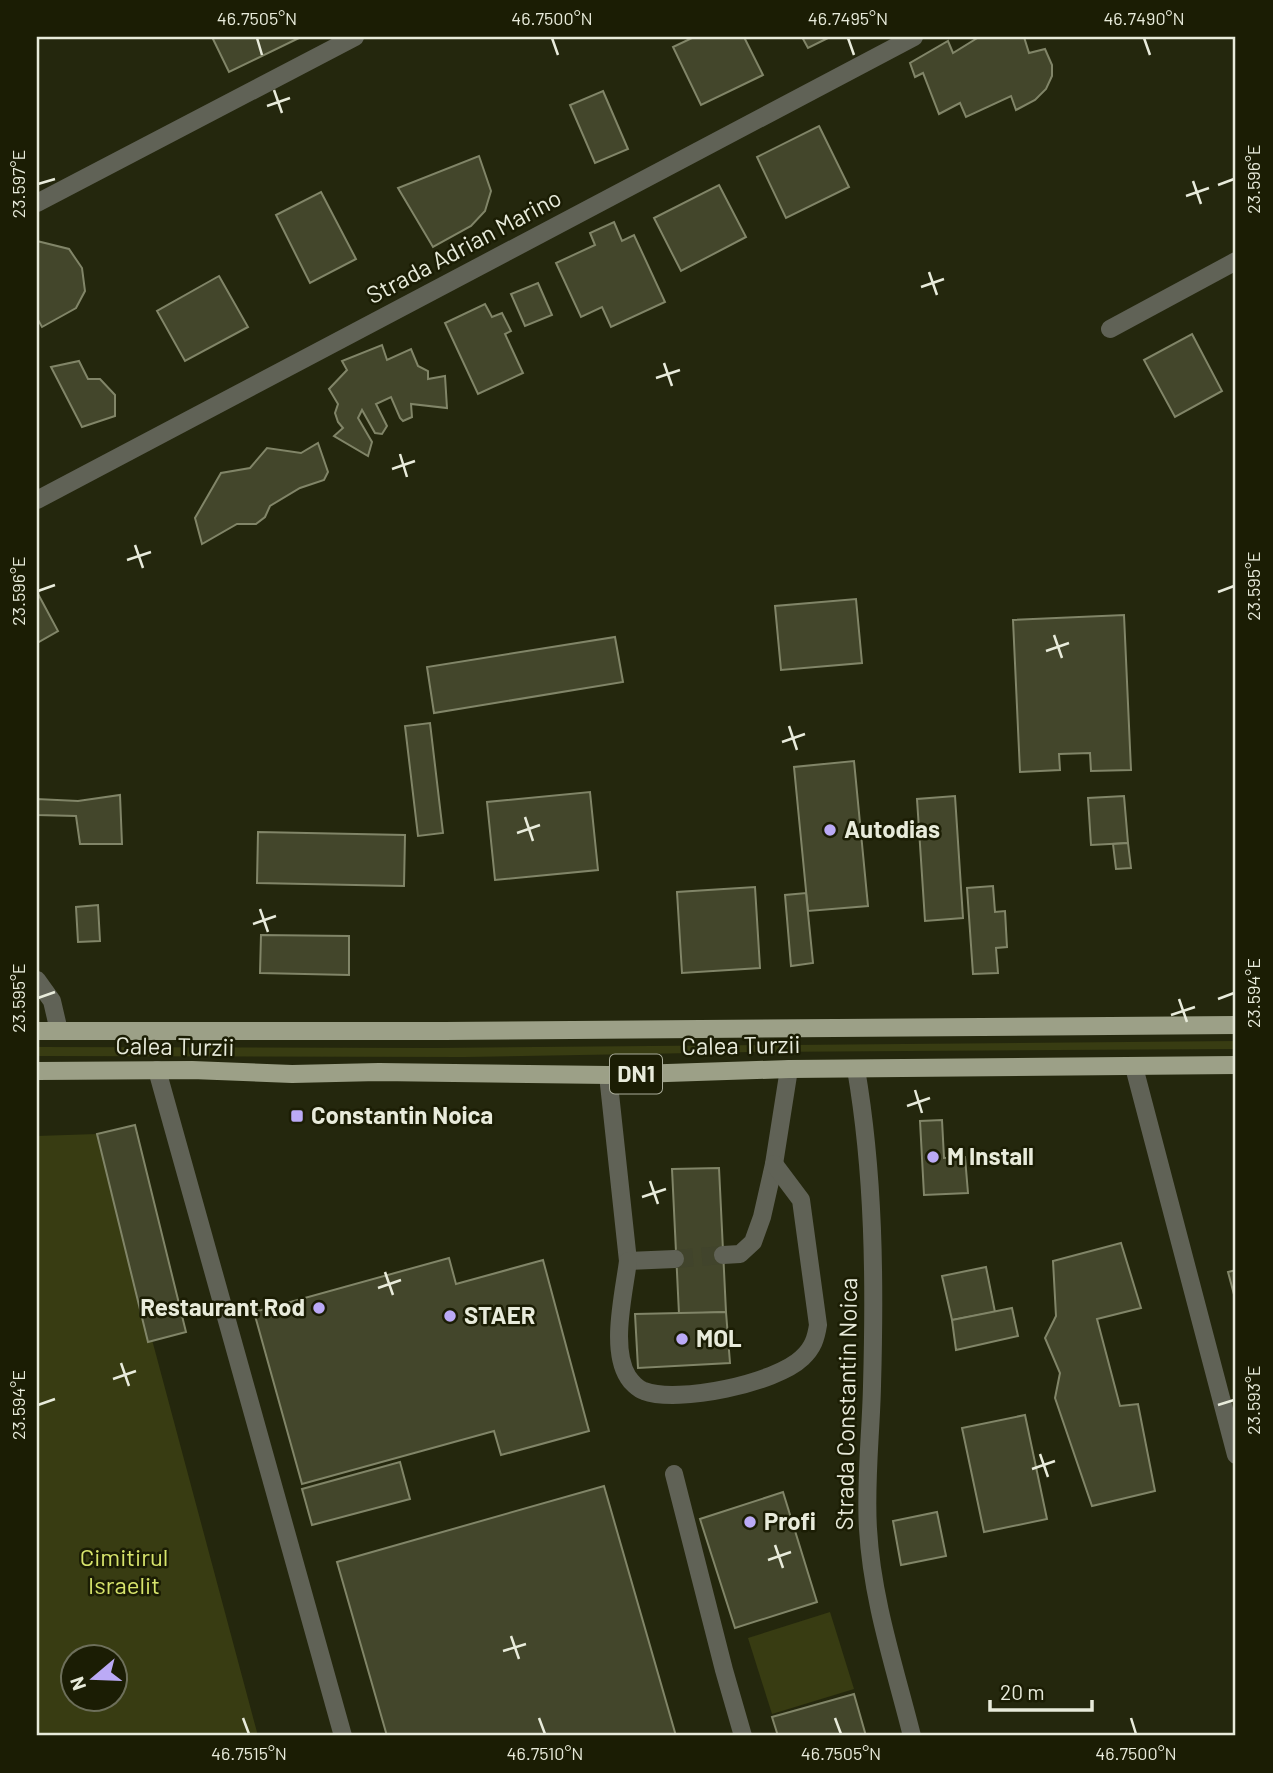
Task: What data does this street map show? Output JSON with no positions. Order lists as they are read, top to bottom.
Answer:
{
  "streets": {
    "main road": ["Calea Turzii", "DN1"],
    "street": ["Strada Adrian Marino", "Strada Constantin Noica"]
  },
  "crossings": [
    ["Calea Turzii", "Strada Constantin Noica"]
  ],
  "parks": ["Cimitirul Israelit"],
  "places": {
    "other": [
      "Autodias",
      "M Install",
      "Restaurant Rod",
      "STAER",
      "MOL",
      "Profi"
    ],
    "transit": ["Constantin Noica"]
  },
  "scale_bar": "20 m",
  "north": "left",
  "coordinates": [
    "46.7505°N",
    "46.7500°N",
    "46.7495°N",
    "46.7490°N",
    "23.596°E",
    "23.597°E",
    "23.595°E",
    "23.594°E",
    "23.593°E",
    "46.7515°N",
    "46.7510°N"
  ]
}
